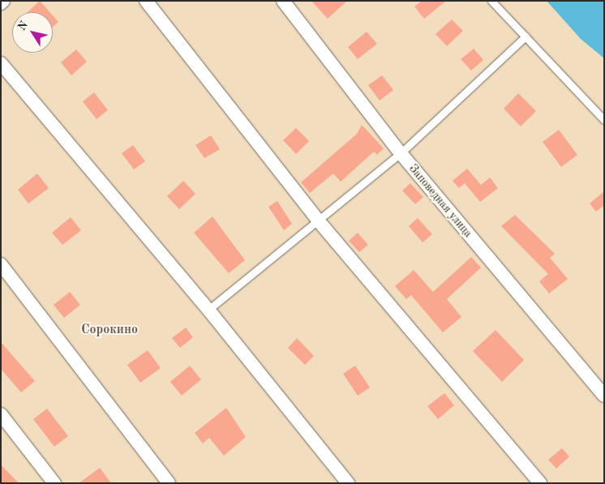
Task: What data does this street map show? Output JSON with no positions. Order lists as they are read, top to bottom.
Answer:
{
  "streets": {
    "street": ["Заповедная улица"]
  },
  "districts": ["Сорокино"],
  "north": "top left"
}
